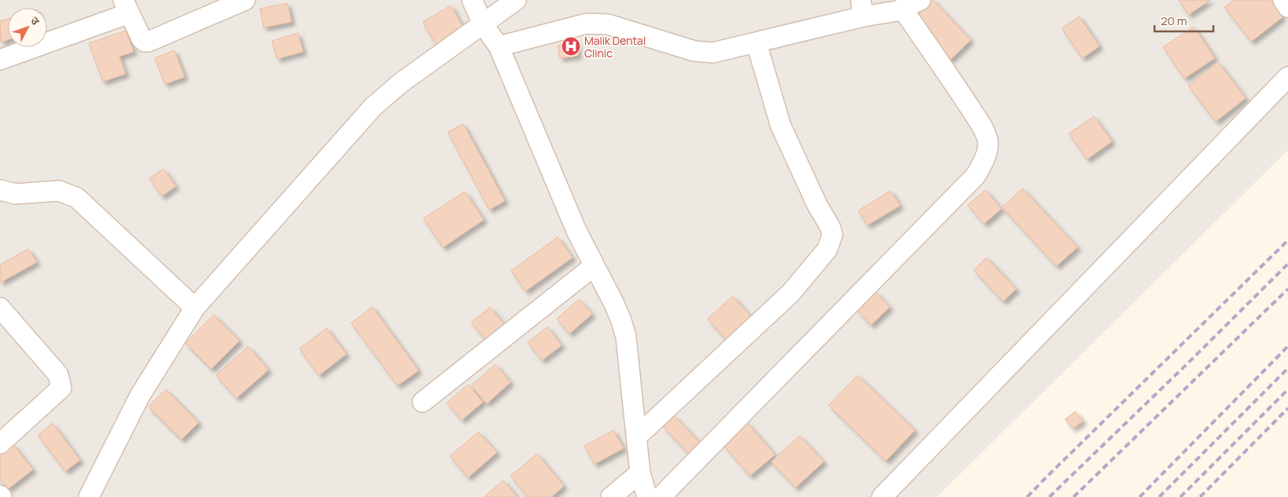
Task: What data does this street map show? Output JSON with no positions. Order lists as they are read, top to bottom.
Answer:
{
  "places": {
    "hospital": ["Malik Dental Clinic"]
  },
  "scale_bar": "20 m",
  "north": "top right"
}
